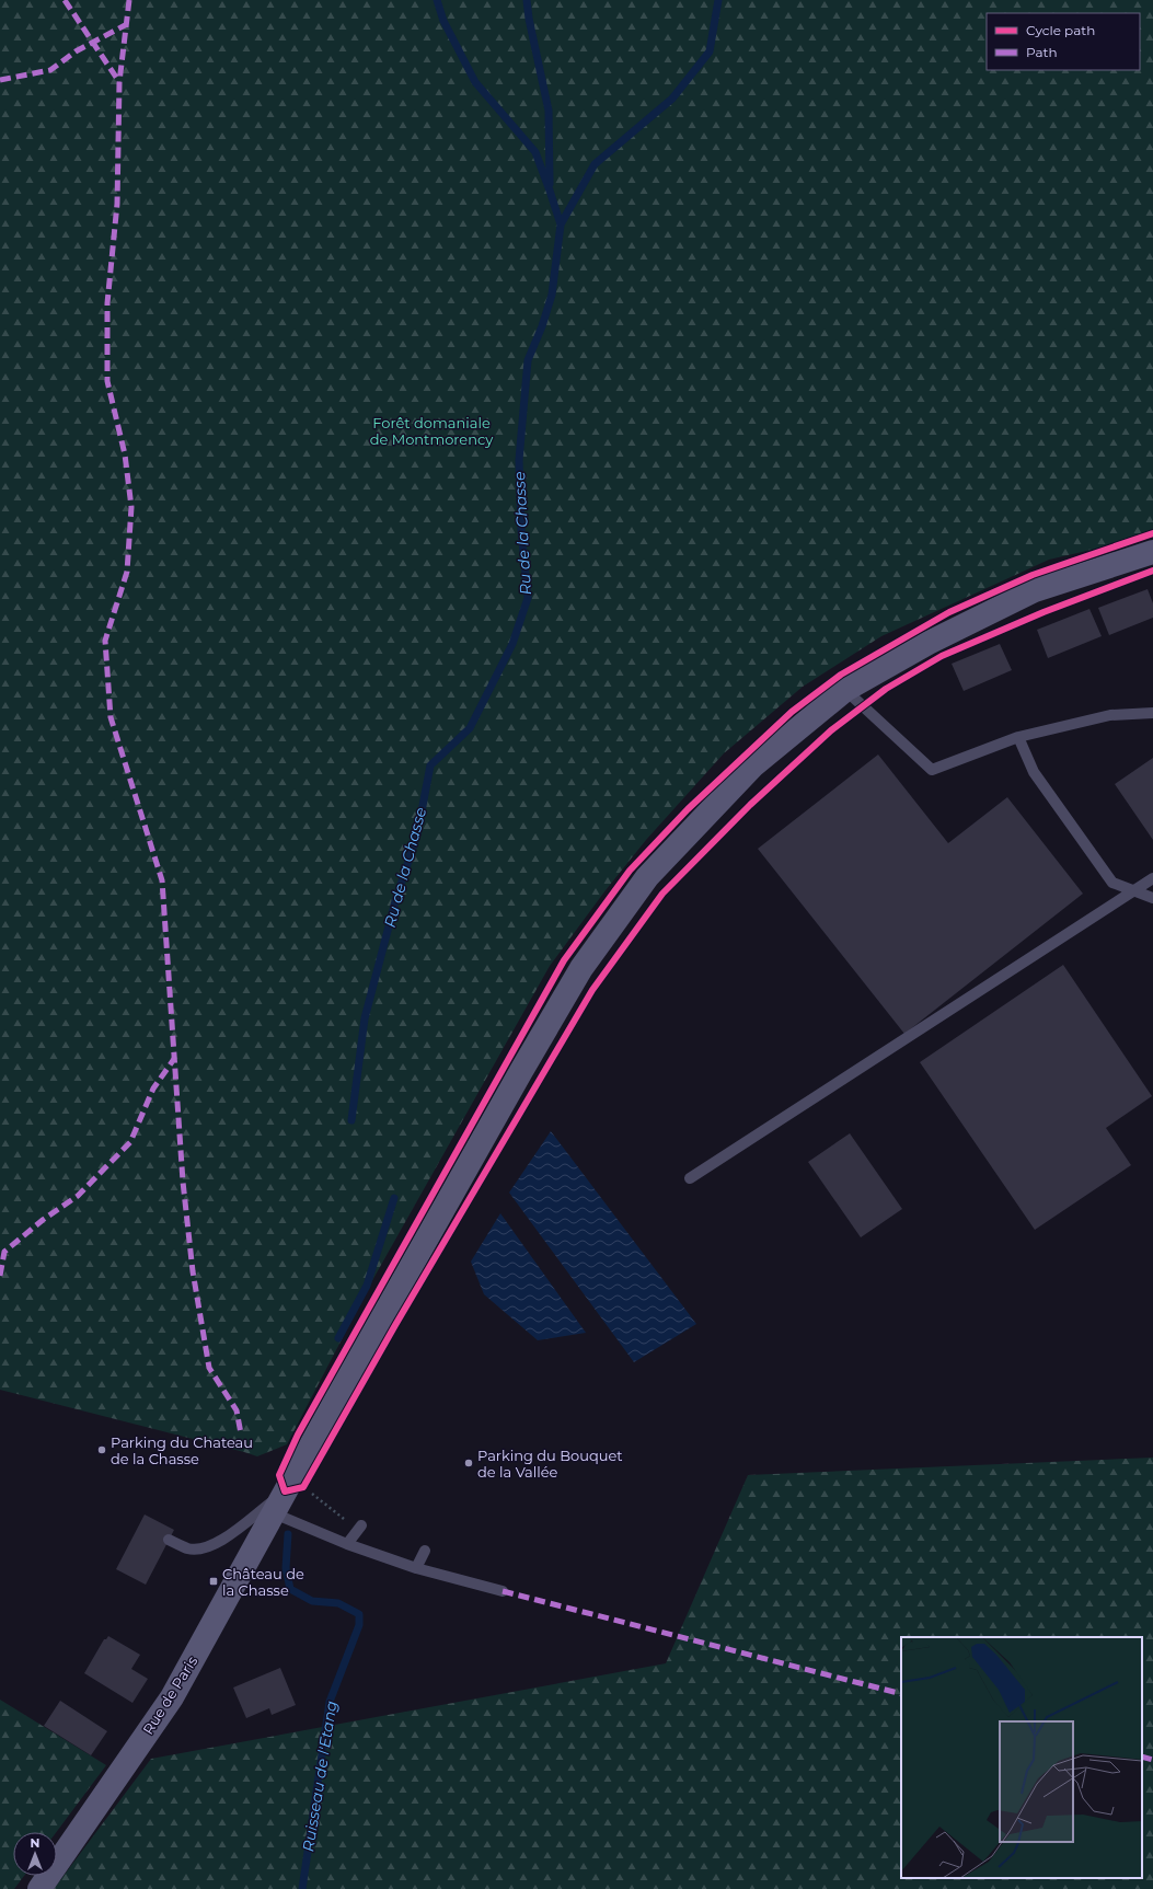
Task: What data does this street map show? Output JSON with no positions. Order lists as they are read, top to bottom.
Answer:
{
  "streets": {
    "main road": ["Rue de Paris"]
  },
  "water": ["Ru de la Chasse", "Ruisseau de l'Etang"],
  "parks": ["Forêt domaniale de Montmorency"],
  "places": {
    "other": ["Parking du Chateau de la Chasse", "Parking du Bouquet de la Vallée"],
    "transit": ["Château de la Chasse"]
  },
  "legend": ["Cycle path", "Path"],
  "north": "top"
}
